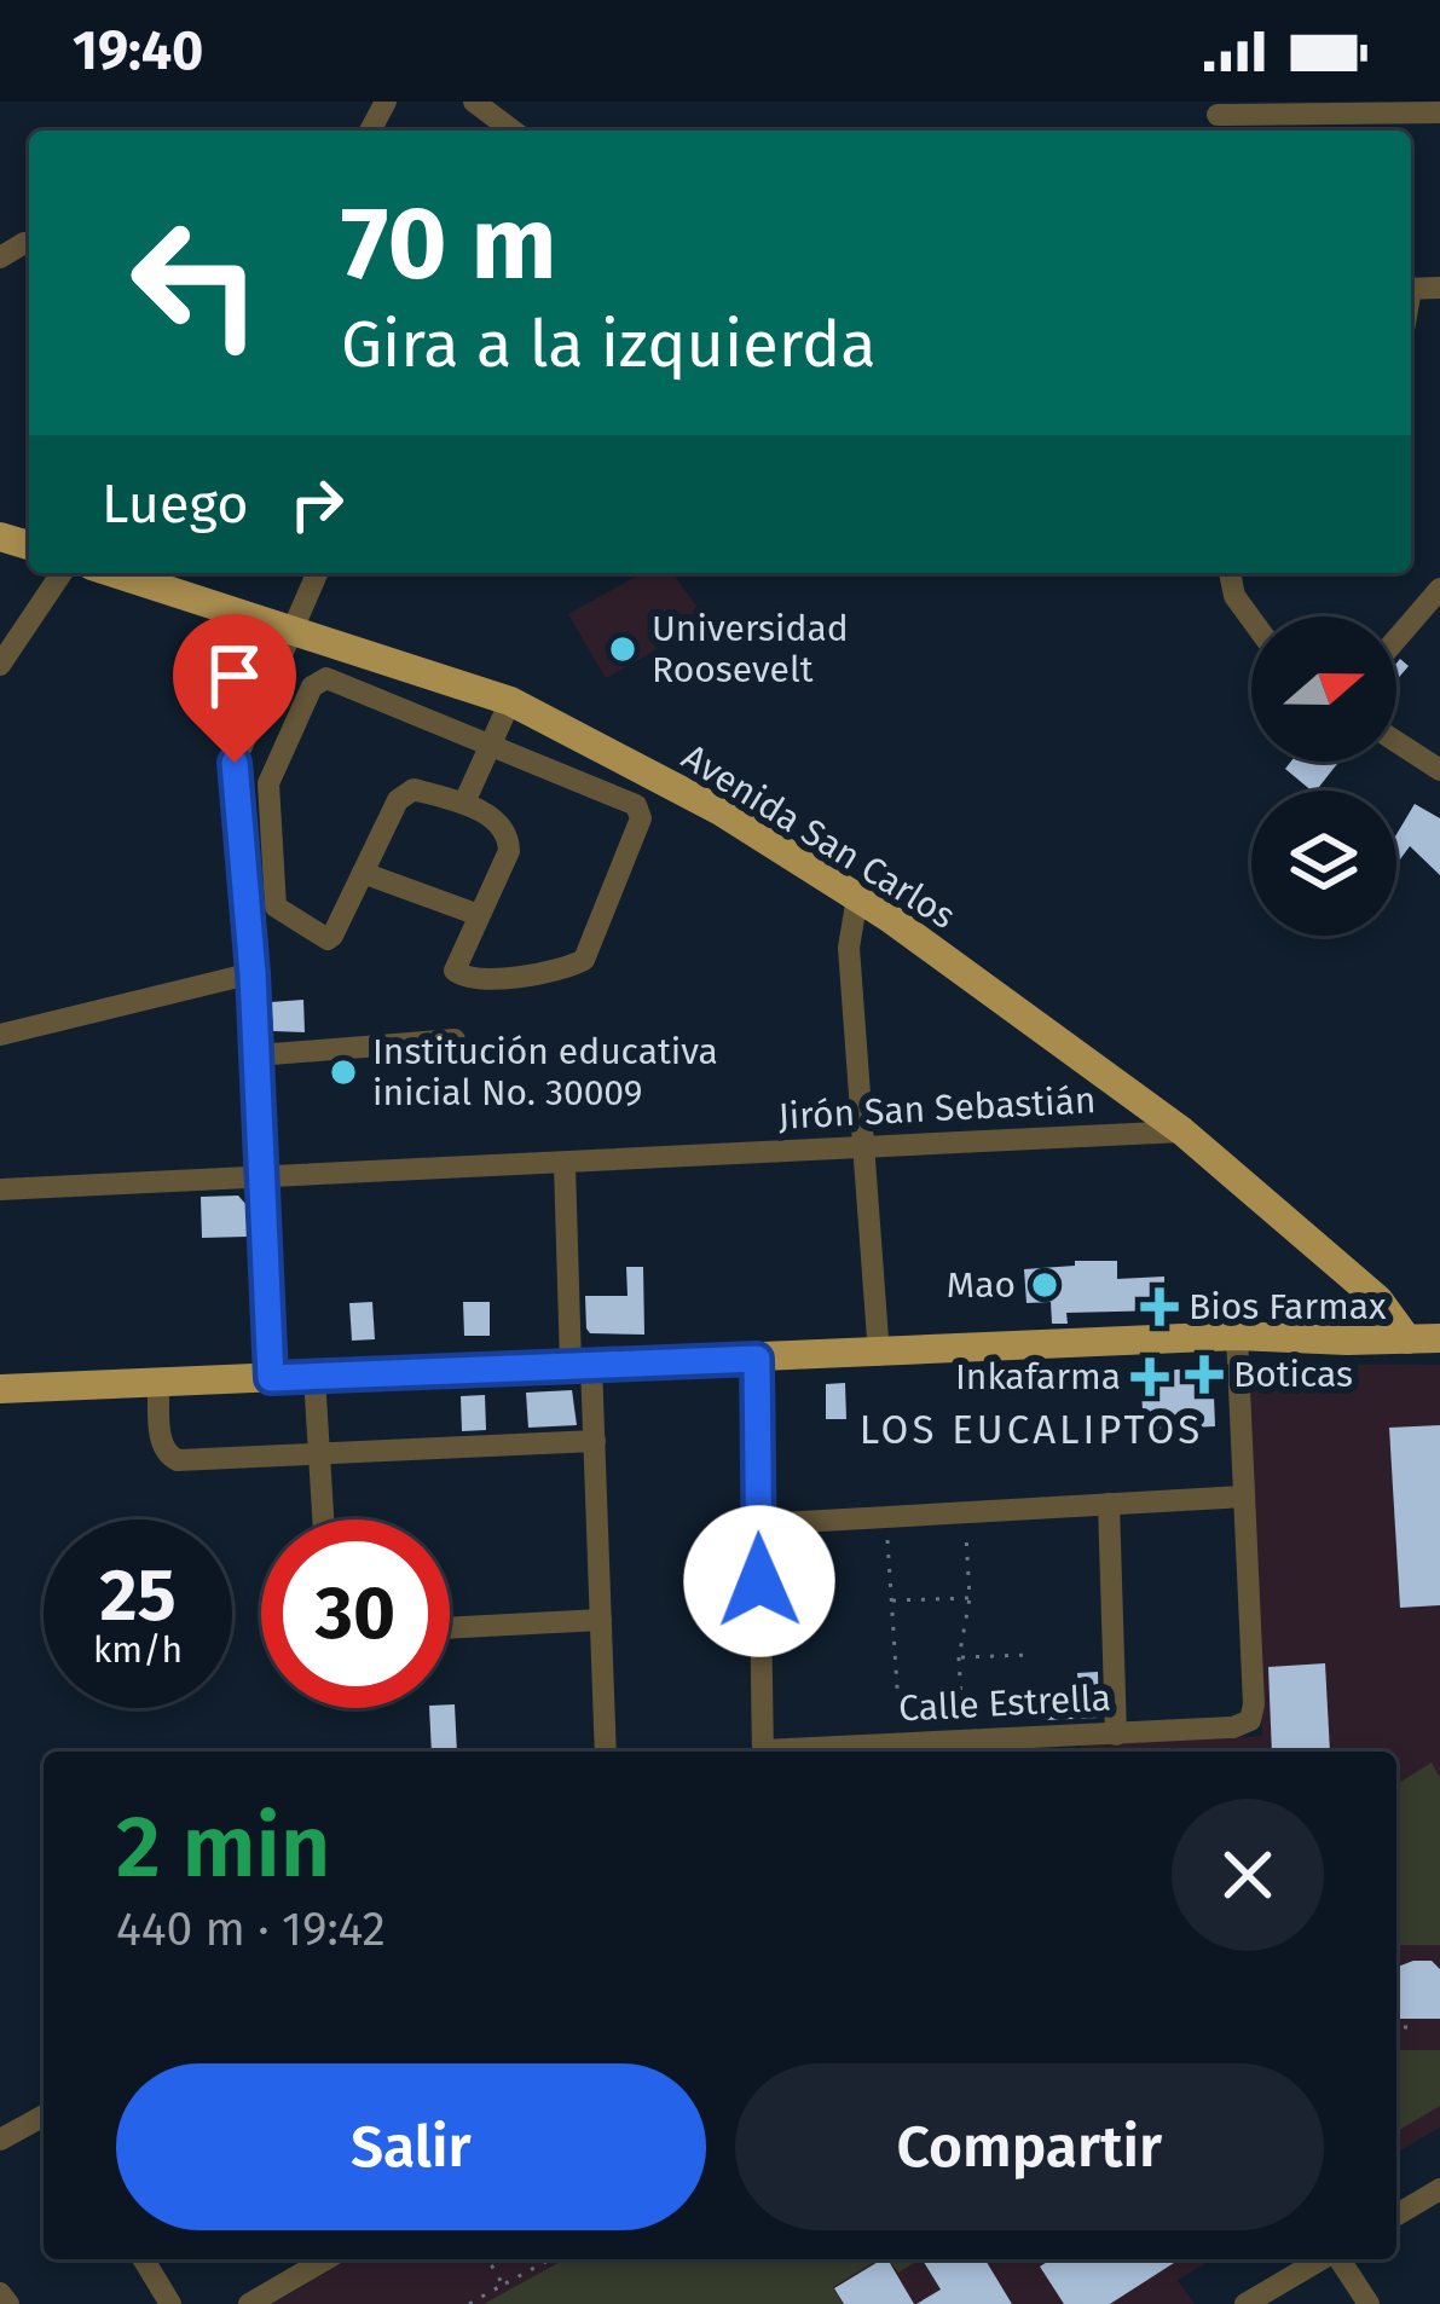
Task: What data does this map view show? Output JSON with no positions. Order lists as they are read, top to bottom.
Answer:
{
  "streets": {
    "main road": ["Avenida San Carlos"],
    "street": ["Jirón San Sebastián", "Calle Estrella"]
  },
  "crossings": [
    ["Avenida San Carlos", "Jirón San Sebastián"]
  ],
  "districts": ["LOS EUCALIPTOS"],
  "places": {
    "other": ["Universidad Roosevelt", "Institución educativa inicial No. 30009", "Mao"],
    "health": ["Bios Farmax", "Boticas", "Inkafarma"]
  },
  "north": "right",
  "page": {
    "status": "19:40",
    "turn": ["70 m", "Gira a la izquierda"],
    "then": "Luego",
    "speed": "25 km/h",
    "limit": "30",
    "heading": ["2 min", "440 m · 19:42"],
    "buttons": ["Salir", "Compartir"]
  }
}
